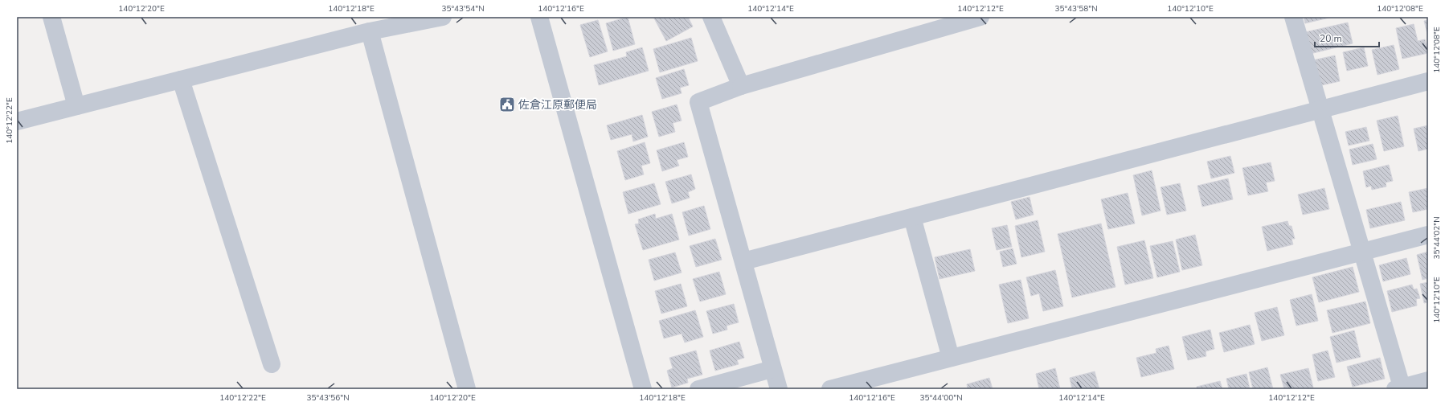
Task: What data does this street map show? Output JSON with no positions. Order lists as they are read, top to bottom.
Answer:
{
  "places": {
    "public building": ["佐倉江原郵便局"]
  },
  "scale_bar": "20 m",
  "coordinates": [
    "140°12'20\"E",
    "140°12'18\"E",
    "35°43'54\"N",
    "140°12'16\"E",
    "140°12'14\"E",
    "140°12'12\"E",
    "35°43'58\"N",
    "140°12'10\"E",
    "140°12'08\"E",
    "140°12'22\"E",
    "35°44'02\"N",
    "35°43'56\"N",
    "35°44'00\"N"
  ]
}
